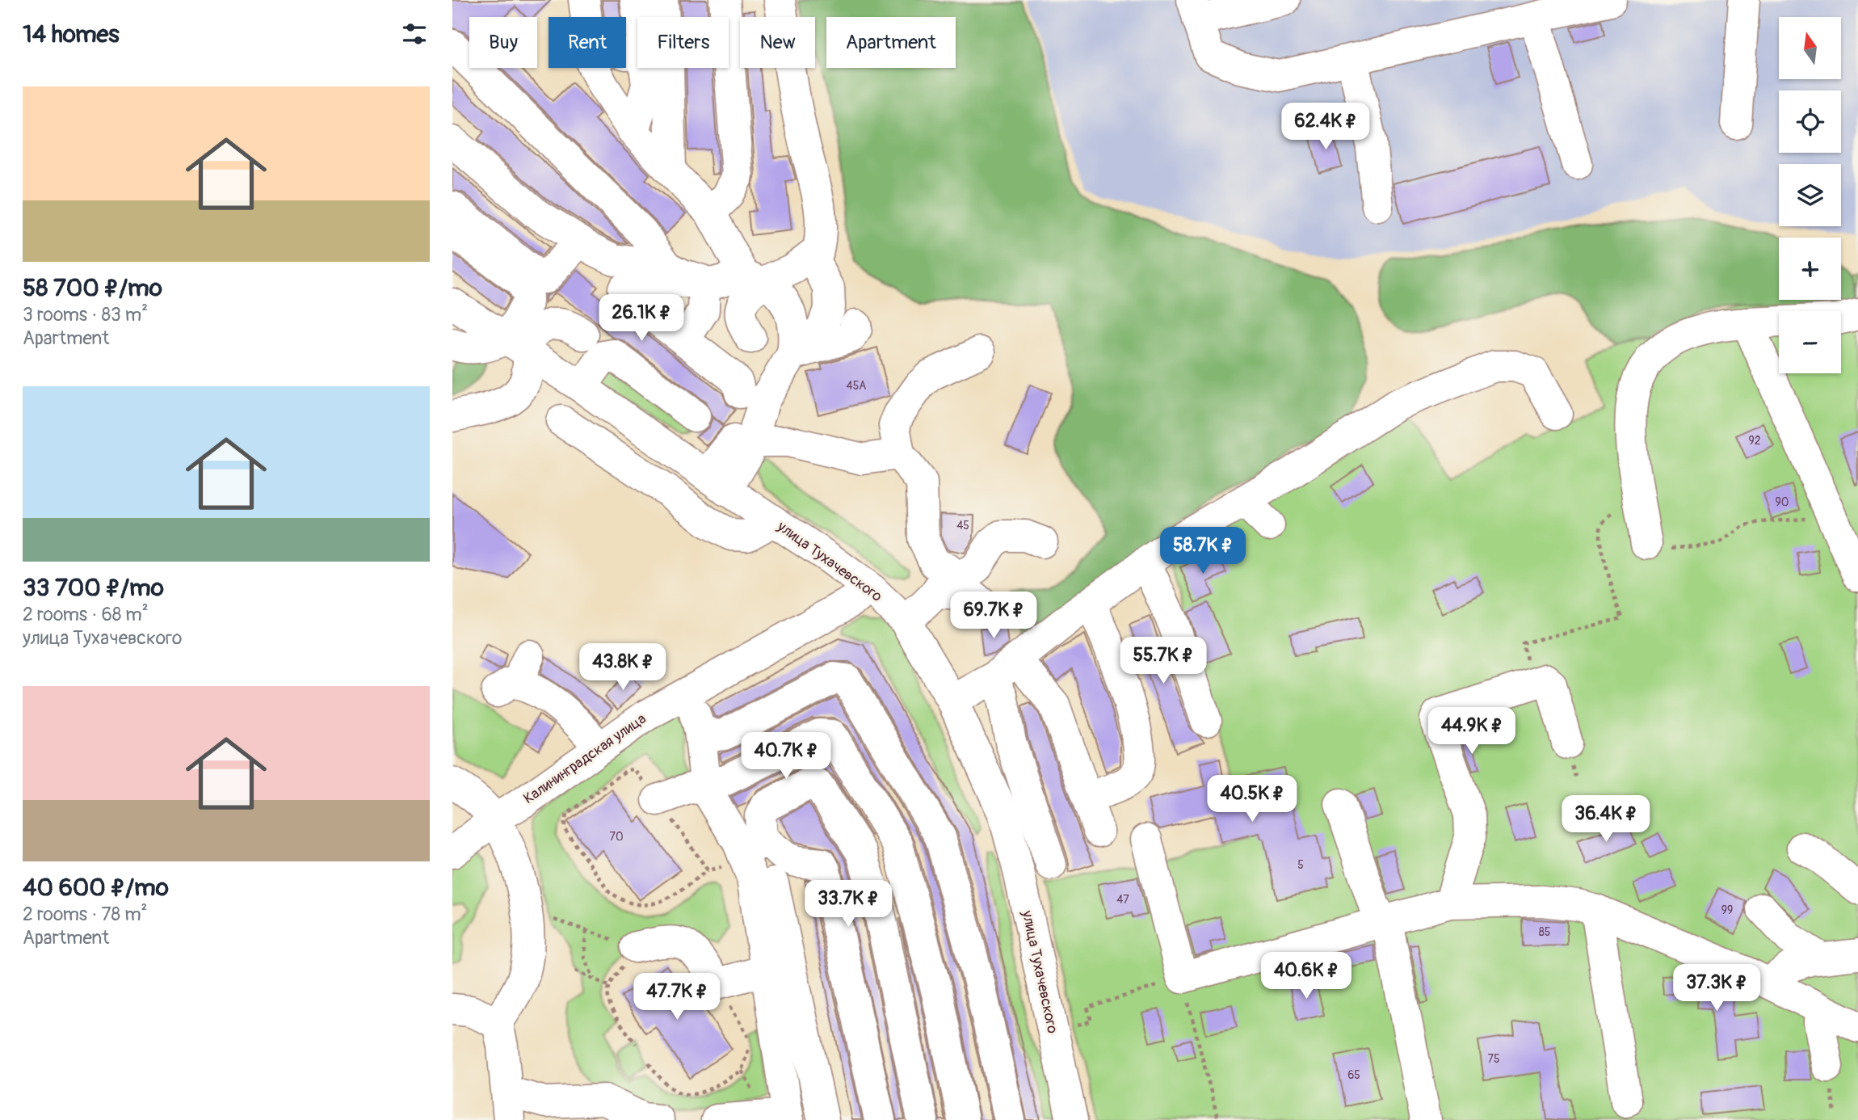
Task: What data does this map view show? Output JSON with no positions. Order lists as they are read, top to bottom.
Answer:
{
  "streets": {
    "street": ["улица Тухачевского", "Калининградская улица"]
  },
  "crossings": [
    ["улица Тухачевского", "Калининградская улица"]
  ],
  "house_numbers": [
    "45А",
    "92",
    "90",
    "45",
    "70",
    "5",
    "47",
    "99",
    "85",
    "75",
    "65"
  ],
  "north": "top",
  "page": {
    "heading": "14 homes",
    "map_buttons": ["+", "−"],
    "chip": [
      "Buy",
      "Rent",
      "Filters",
      "New",
      "Apartment"
    ],
    "list": [
      {
        "name": "58 700 ₽/mo",
        "note": "3 rooms · 83 m² · Apartment"
      },
      {
        "name": "33 700 ₽/mo",
        "note": "2 rooms · 68 m² · улица Тухачевского"
      },
      {
        "name": "40 600 ₽/mo",
        "note": "2 rooms · 78 m² · Apartment"
      }
    ],
    "price": [
      "62.4K ₽",
      "26.1K ₽",
      "58.7K ₽",
      "69.7K ₽",
      "55.7K ₽",
      "43.8K ₽",
      "44.9K ₽",
      "40.7K ₽",
      "40.5K ₽",
      "36.4K ₽",
      "33.7K ₽",
      "40.6K ₽",
      "37.3K ₽",
      "47.7K ₽"
    ]
  }
}
